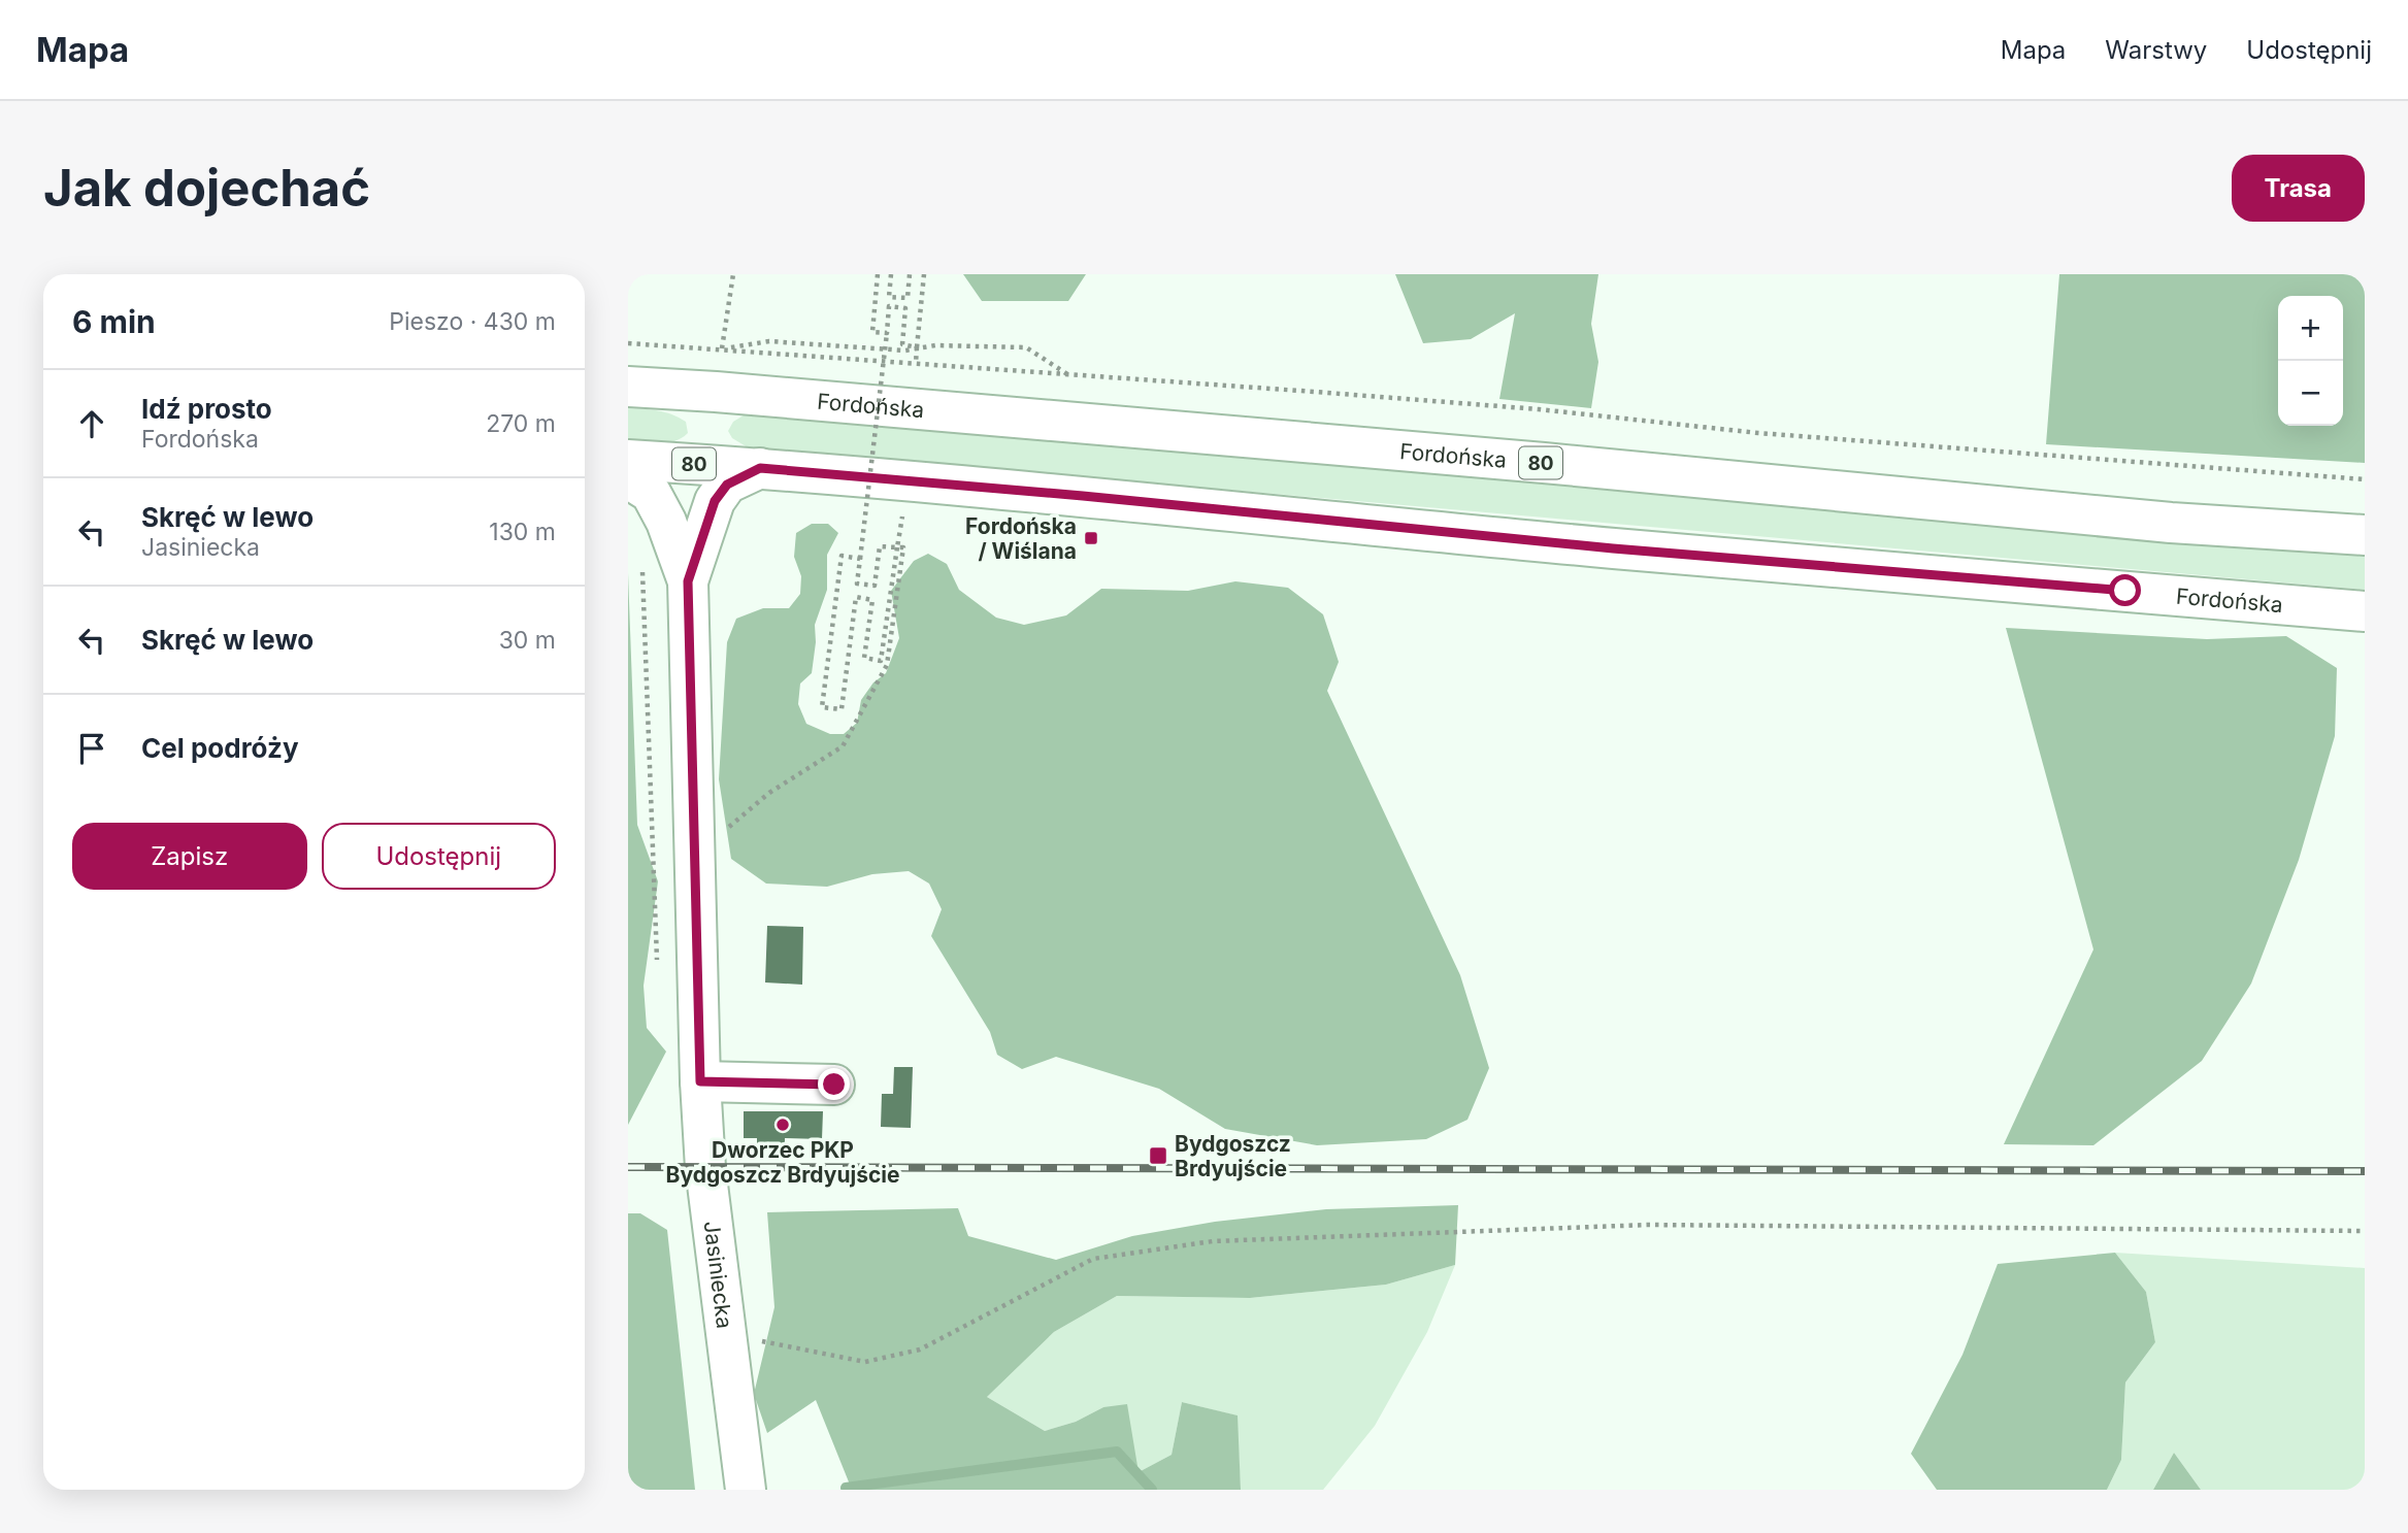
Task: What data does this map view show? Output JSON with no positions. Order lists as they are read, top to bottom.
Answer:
{
  "streets": {
    "main road": ["Fordońska", "80", "Jasiniecka"]
  },
  "crossings": [
    ["Fordońska", "Jasiniecka"]
  ],
  "places": {
    "transit": ["Fordońska / Wiślana", "Bydgoszcz Brdyujście"],
    "other": ["Dworzec PKP Bydgoszcz Brdyujście"]
  },
  "page": {
    "header": "Mapa",
    "nav": ["Mapa", "Warstwy", "Udostępnij"],
    "buttons": [
      "Trasa",
      ["Zapisz", "Udostępnij"]
    ],
    "title": "Jak dojechać",
    "heading": ["6 min", "Pieszo · 430 m"],
    "map_buttons": ["+", "−"],
    "list": [
      ["Idź prosto", "Fordońska", "270 m"],
      ["Skręć w lewo", "Jasiniecka", "130 m"],
      ["Skręć w lewo", "30 m"],
      "Cel podróży"
    ]
  }
}
